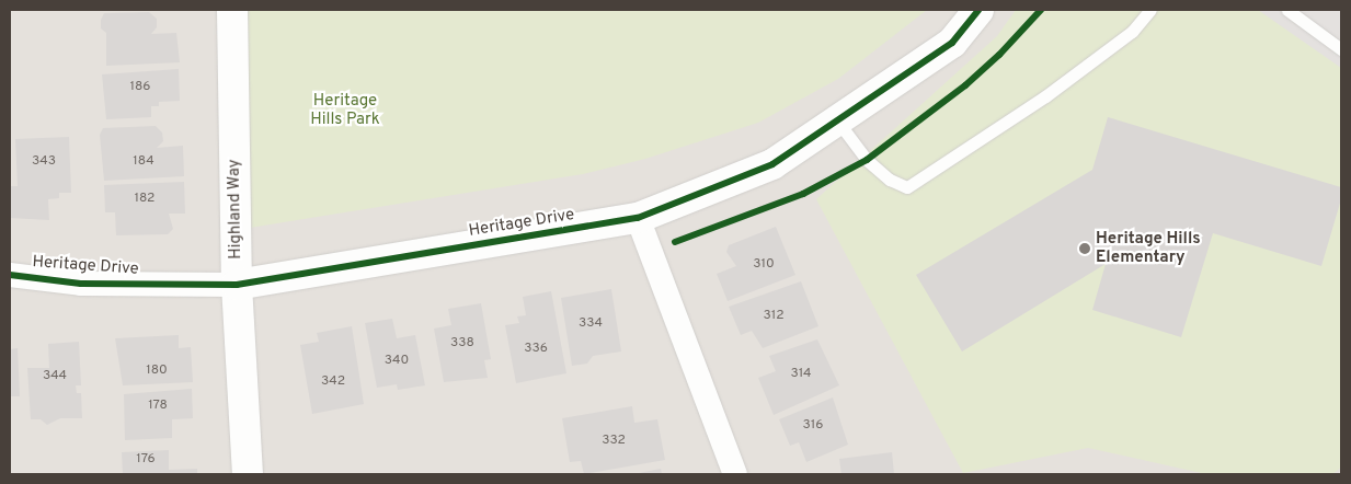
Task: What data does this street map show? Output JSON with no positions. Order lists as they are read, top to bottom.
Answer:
{
  "streets": {
    "street": ["Highland Way", "Heritage Drive"]
  },
  "crossings": [
    ["Highland Way", "Heritage Drive"]
  ],
  "parks": ["Heritage Hills Park"],
  "places": ["Heritage Hills Elementary"],
  "house_numbers": [
    "186",
    "343",
    "184",
    "182",
    "310",
    "312",
    "334",
    "338",
    "336",
    "340",
    "180",
    "314",
    "344",
    "342",
    "178",
    "316",
    "332",
    "176"
  ]
}
